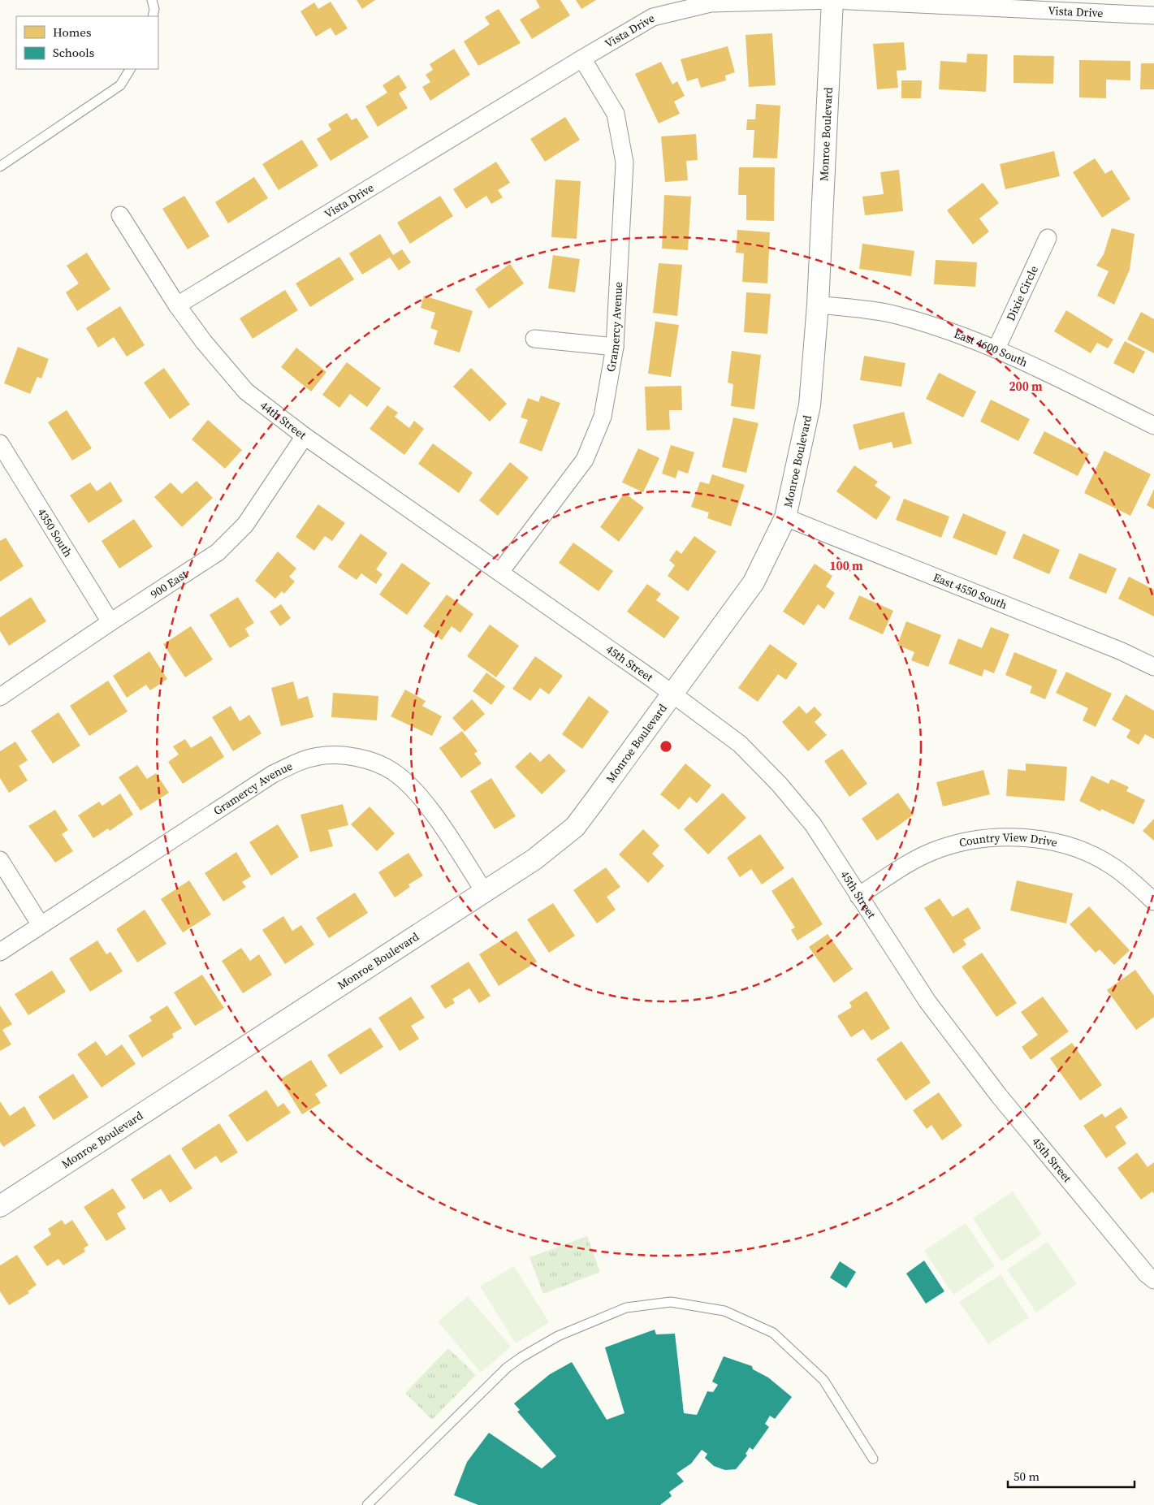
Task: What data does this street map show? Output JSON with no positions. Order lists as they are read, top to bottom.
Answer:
{
  "streets": {
    "street": [
      "Vista Drive",
      "Monroe Boulevard",
      "Dixie Circle",
      "Gramercy Avenue",
      "East 4600 South",
      "44th Street",
      "4350 South",
      "900 East",
      "East 4550 South",
      "45th Street",
      "Country View Drive"
    ]
  },
  "crossings": [
    ["Vista Drive", "Monroe Boulevard"],
    ["Vista Drive", "Gramercy Avenue"],
    ["Vista Drive", "44th Street"],
    ["Monroe Boulevard", "Gramercy Avenue"],
    ["Monroe Boulevard", "East 4600 South"],
    ["Monroe Boulevard", "East 4550 South"],
    ["Monroe Boulevard", "45th Street"],
    ["Dixie Circle", "East 4600 South"],
    ["Gramercy Avenue", "44th Street"],
    ["Gramercy Avenue", "45th Street"],
    ["44th Street", "900 East"],
    ["44th Street", "45th Street"],
    ["4350 South", "900 East"],
    ["45th Street", "Country View Drive"]
  ],
  "legend": ["Homes", "Schools"],
  "scale_bar": "50 m",
  "rings": ["200 m", "100 m"]
}
